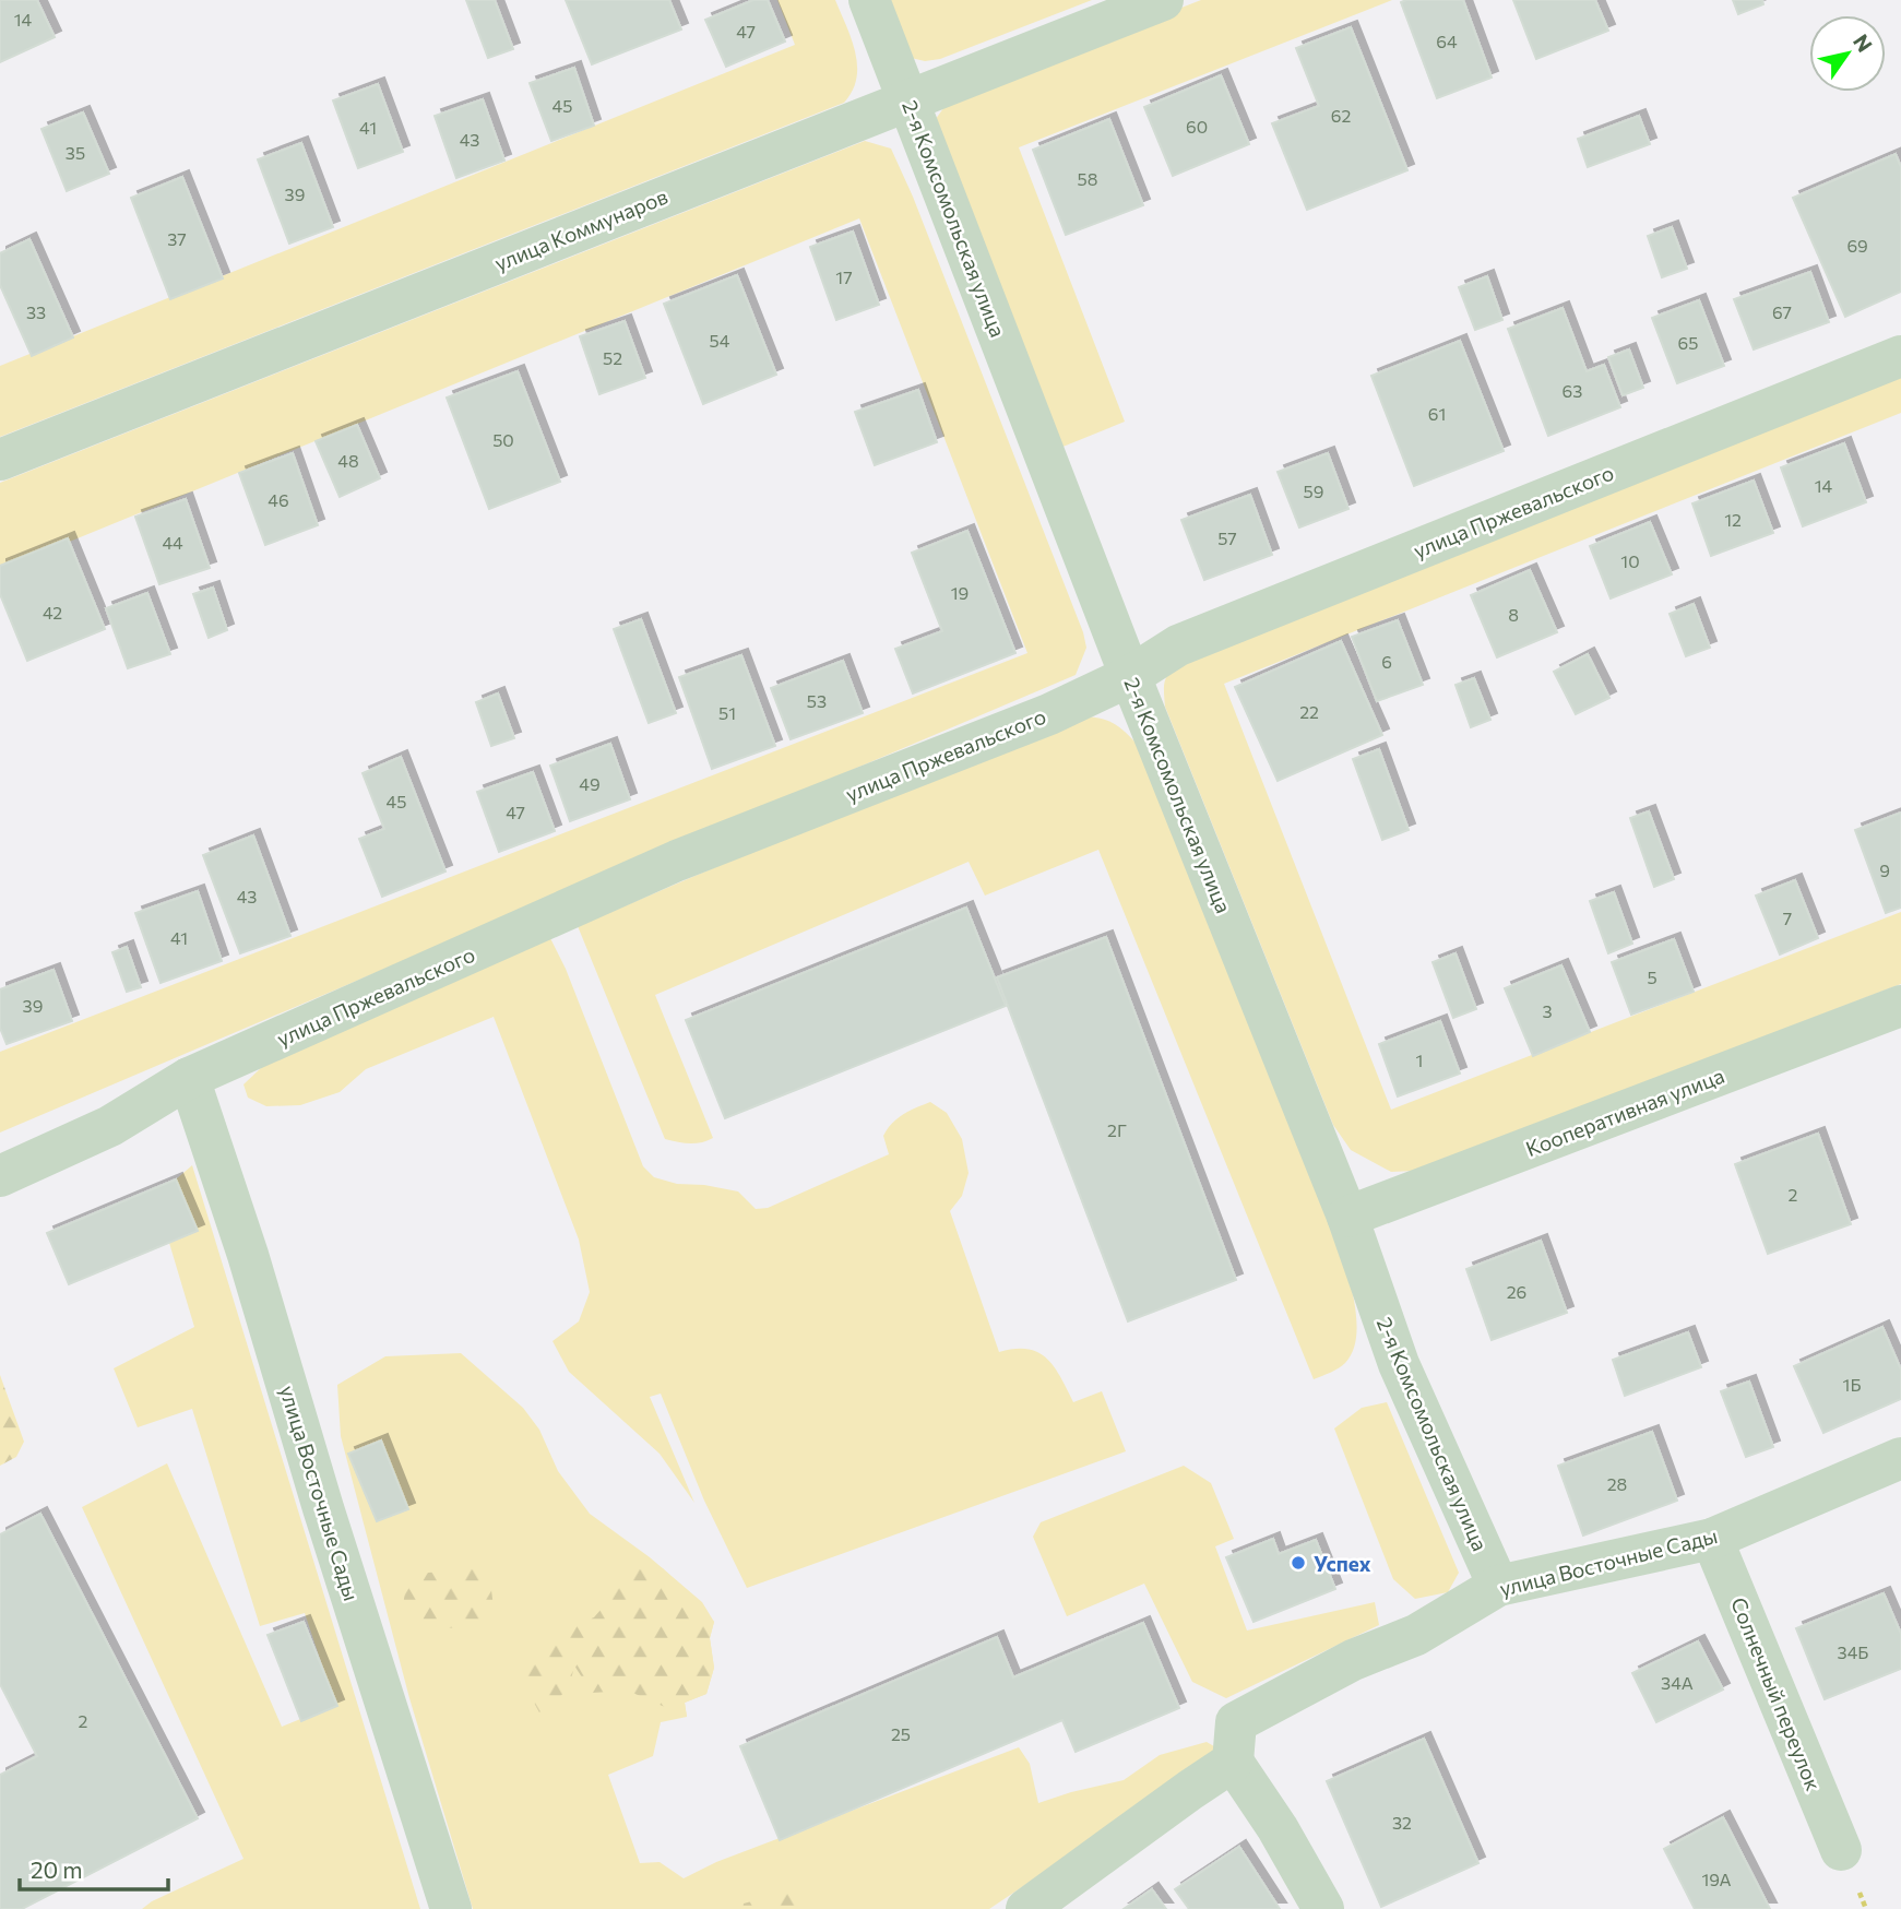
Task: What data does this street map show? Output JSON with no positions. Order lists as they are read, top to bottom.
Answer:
{
  "streets": {
    "street": [
      "2-я Комсомольская улица",
      "улица Коммунаров",
      "улица Пржевальского",
      "Кооперативная улица",
      "улица Восточные Сады",
      "Солнечный переулок"
    ]
  },
  "crossings": [
    ["2-я Комсомольская улица", "улица Коммунаров"],
    ["2-я Комсомольская улица", "улица Пржевальского"],
    ["2-я Комсомольская улица", "Кооперативная улица"],
    ["2-я Комсомольская улица", "улица Восточные Сады"],
    ["улица Пржевальского", "улица Восточные Сады"],
    ["улица Восточные Сады", "Солнечный переулок"]
  ],
  "places": ["Успех"],
  "house_numbers": [
    "14",
    "47",
    "64",
    "45",
    "62",
    "60",
    "41",
    "43",
    "35",
    "58",
    "39",
    "37",
    "69",
    "17",
    "33",
    "67",
    "54",
    "65",
    "52",
    "63",
    "61",
    "50",
    "48",
    "14",
    "59",
    "46",
    "12",
    "57",
    "44",
    "10",
    "19",
    "42",
    "8",
    "6",
    "53",
    "22",
    "51",
    "49",
    "45",
    "47",
    "9",
    "43",
    "7",
    "41",
    "5",
    "39",
    "3",
    "1",
    "2Г",
    "2",
    "26",
    "1Б",
    "28",
    "34Б",
    "34А",
    "2",
    "25",
    "32",
    "19А"
  ],
  "scale_bar": "20 m",
  "north": "top right"
}
